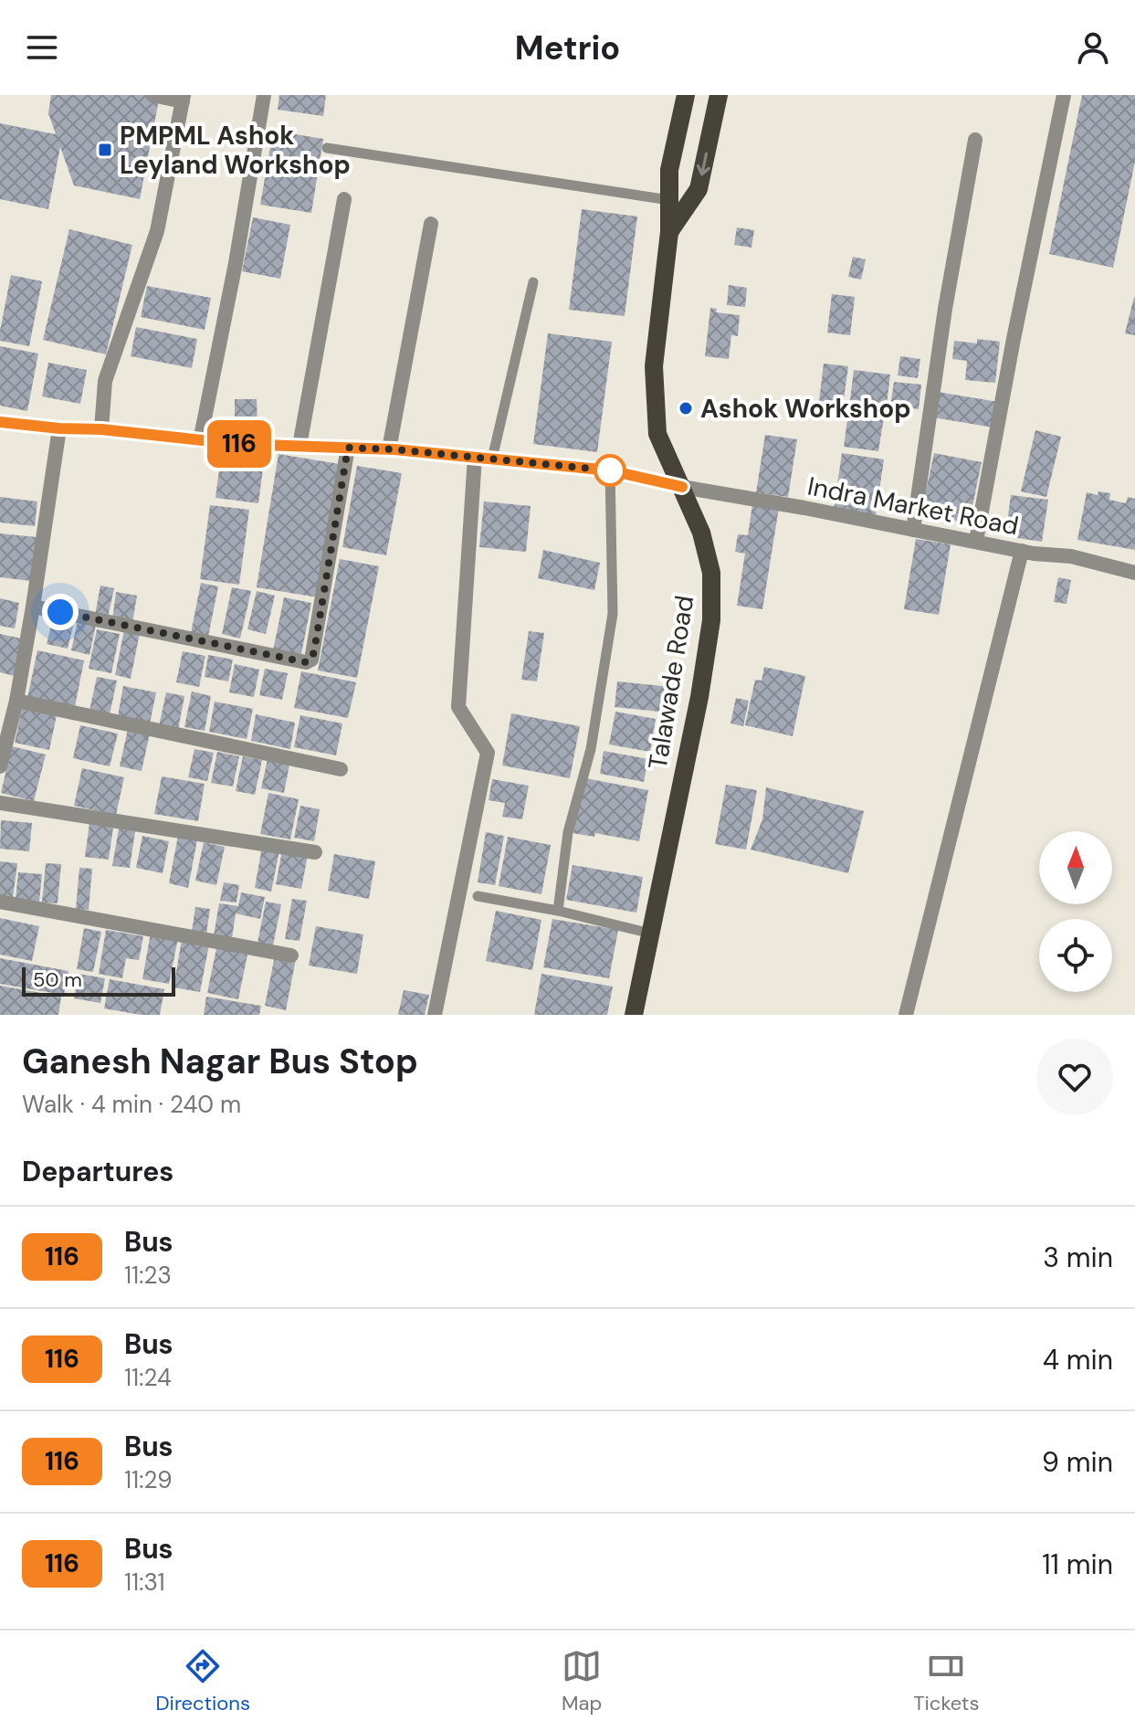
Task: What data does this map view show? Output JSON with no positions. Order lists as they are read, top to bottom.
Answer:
{
  "streets": {
    "main road": ["Talawade Road"],
    "street": ["Indra Market Road"]
  },
  "crossings": [
    ["Indra Market Road", "Talawade Road"]
  ],
  "places": {
    "transit": ["PMPML Ashok Leyland Workshop"],
    "other": ["Ashok Workshop"]
  },
  "lines": ["bus line 116"],
  "scale_bar": "50 m",
  "north": "top",
  "page": {
    "header": "Metrio",
    "on_map": "116",
    "scale": "50 m",
    "heading": [
      ["Ganesh Nagar Bus Stop", "Walk · 4 min · 240 m"],
      "Departures"
    ],
    "list": [
      {
        "mark": "116",
        "name": "Bus",
        "note": "11:23",
        "value": "3 min"
      },
      {
        "mark": "116",
        "name": "Bus",
        "note": "11:24",
        "value": "4 min"
      },
      {
        "mark": "116",
        "name": "Bus",
        "note": "11:29",
        "value": "9 min"
      },
      {
        "mark": "116",
        "name": "Bus",
        "note": "11:31",
        "value": "11 min"
      }
    ],
    "tabs": ["Directions", "Map", "Tickets"]
  }
}
